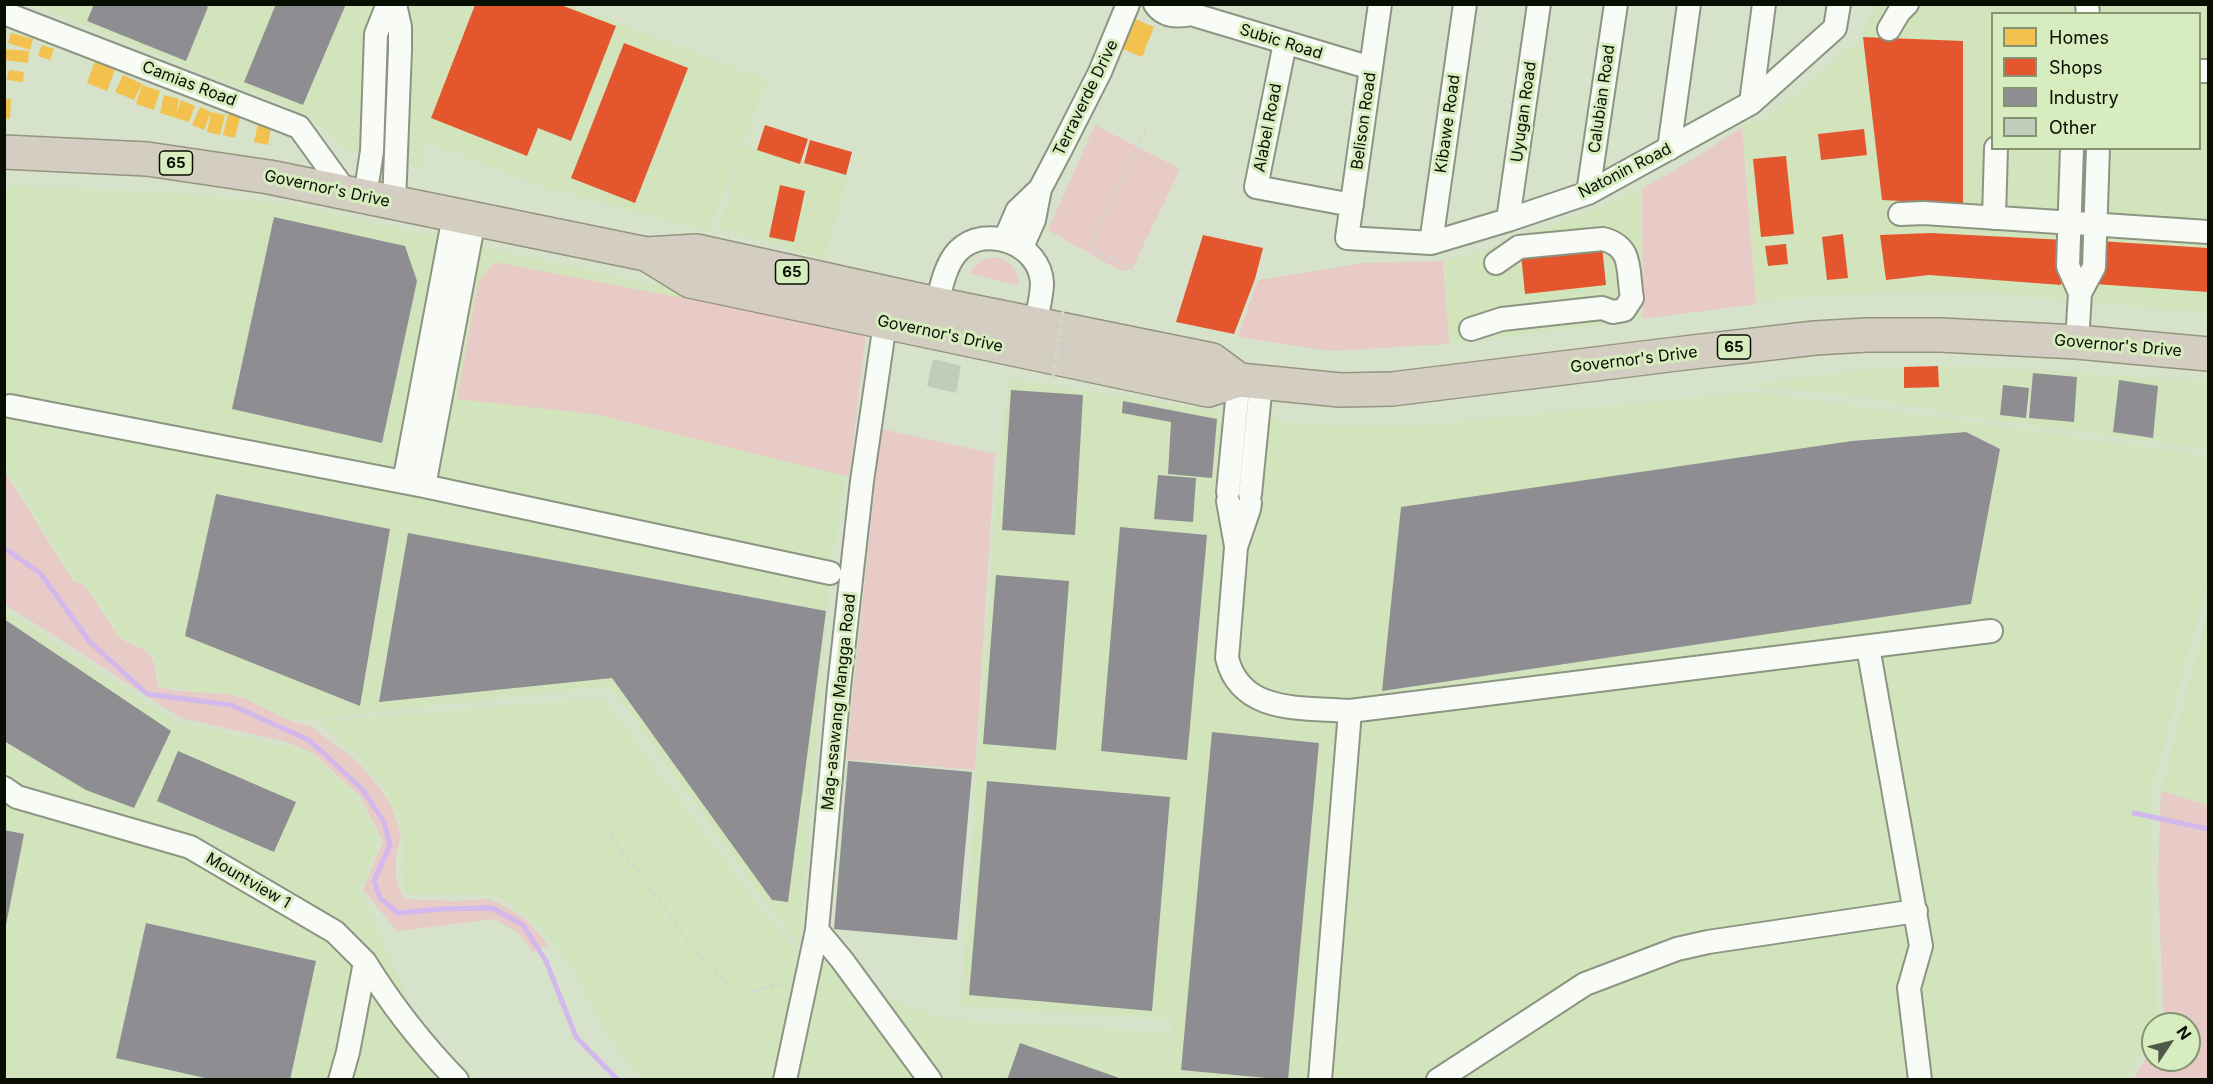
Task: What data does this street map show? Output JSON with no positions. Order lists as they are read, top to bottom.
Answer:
{
  "streets": {
    "highway": ["65", "Governor's Drive"],
    "street": [
      "Subic Road",
      "Camias Road",
      "Terraverde Drive",
      "Calubian Road",
      "Uyugan Road",
      "Belison Road",
      "Kibawe Road",
      "Alabel Road",
      "Natonin Road",
      "Mag-asawang Mangga Road",
      "Mountview 1"
    ]
  },
  "crossings": [
    ["Subic Road", "Belison Road"],
    ["Subic Road", "Alabel Road"],
    ["Camias Road", "Governor's Drive"],
    ["Calubian Road", "Natonin Road"],
    ["Uyugan Road", "Natonin Road"],
    ["Belison Road", "Alabel Road"],
    ["Belison Road", "Natonin Road"],
    ["Kibawe Road", "Natonin Road"],
    ["Governor's Drive", "Mag-asawang Mangga Road"]
  ],
  "legend": [
    "Homes",
    "Shops",
    "Industry",
    "Other"
  ],
  "north": "top right"
}
